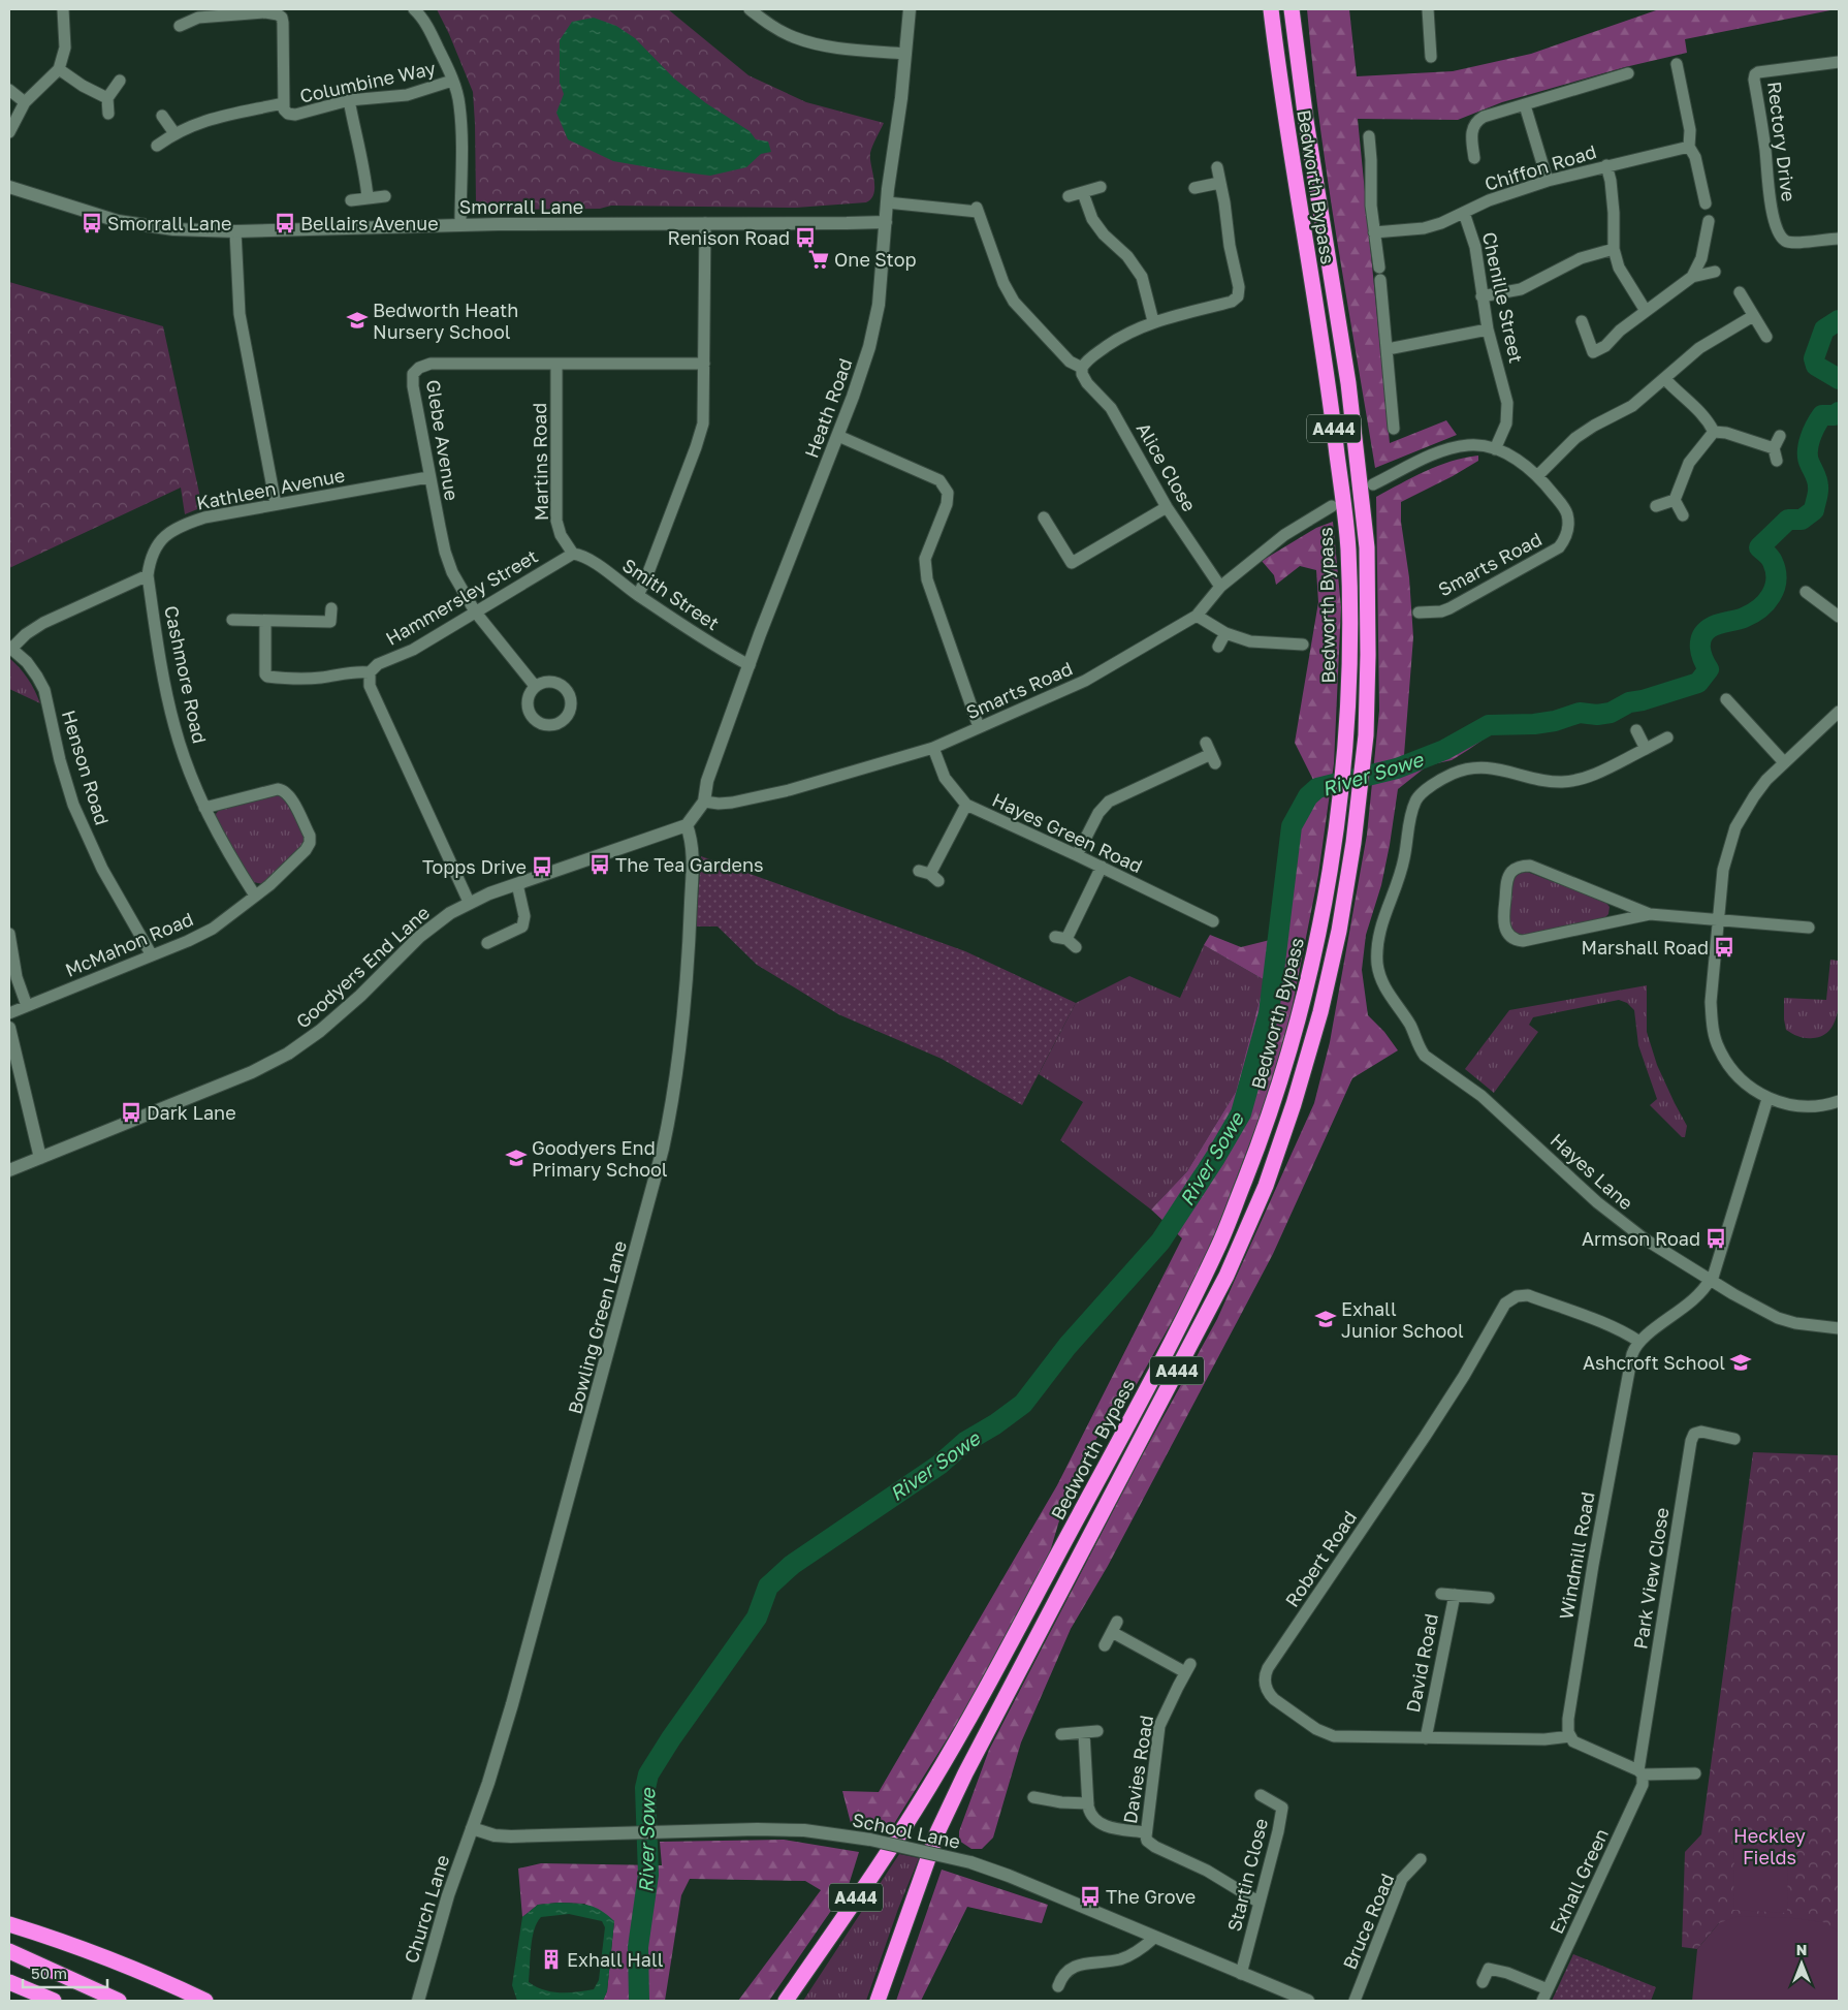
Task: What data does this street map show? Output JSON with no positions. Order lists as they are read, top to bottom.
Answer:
{
  "streets": {
    "highway": ["Bedworth Bypass", "A444"],
    "street": [
      "Columbine Way",
      "Rectory Drive",
      "Chiffon Road",
      "Smorrall Lane",
      "Chenille Street",
      "Heath Road",
      "Glebe Avenue",
      "Martins Road",
      "Alice Close",
      "Kathleen Avenue",
      "Smarts Road",
      "Smith Street",
      "Hammersley Street",
      "Cashmore Road",
      "Henson Road",
      "Hayes Green Road",
      "McMahon Road",
      "Goodyers End Lane",
      "Hayes Lane",
      "Bowling Green Lane",
      "Windmill Road",
      "Robert Road",
      "Park View Close",
      "David Road",
      "Davies Road",
      "School Lane",
      "Startin Close",
      "Exhall Green",
      "Church Lane",
      "Bruce Road"
    ]
  },
  "crossings": [
    ["Chiffon Road", "Chenille Street"],
    ["Smorrall Lane", "Heath Road"],
    ["Chenille Street", "Smarts Road"],
    ["Heath Road", "Alice Close"],
    ["Heath Road", "Smarts Road"],
    ["Heath Road", "Smith Street"],
    ["Glebe Avenue", "Martins Road"],
    ["Glebe Avenue", "Kathleen Avenue"],
    ["Glebe Avenue", "Hammersley Street"],
    ["Martins Road", "Smith Street"],
    ["Martins Road", "Hammersley Street"],
    ["Alice Close", "Smarts Road"],
    ["Kathleen Avenue", "Cashmore Road"],
    ["Smarts Road", "Hayes Green Road"],
    ["Smith Street", "Hammersley Street"],
    ["Cashmore Road", "McMahon Road"],
    ["Henson Road", "McMahon Road"],
    ["Goodyers End Lane", "Bowling Green Lane"],
    ["Bowling Green Lane", "School Lane"],
    ["Bowling Green Lane", "Church Lane"],
    ["Windmill Road", "Robert Road"],
    ["Robert Road", "David Road"],
    ["Park View Close", "Exhall Green"],
    ["Davies Road", "Startin Close"],
    ["School Lane", "Startin Close"],
    ["School Lane", "Church Lane"]
  ],
  "water": ["River Sowe"],
  "parks": ["Heckley Fields"],
  "places": {
    "bus stop": [
      "Smorrall Lane",
      "Bellairs Avenue",
      "Renison Road",
      "The Tea Gardens",
      "Topps Drive",
      "Marshall Road",
      "Dark Lane",
      "Armson Road",
      "The Grove"
    ],
    "supermarket": ["One Stop"],
    "school or university": [
      "Bedworth Heath Nursery School",
      "Goodyers End Primary School",
      "Exhall Junior School",
      "Ashcroft School"
    ],
    "building": ["Exhall Hall"]
  },
  "scale_bar": "50 m",
  "north": "top"
}
